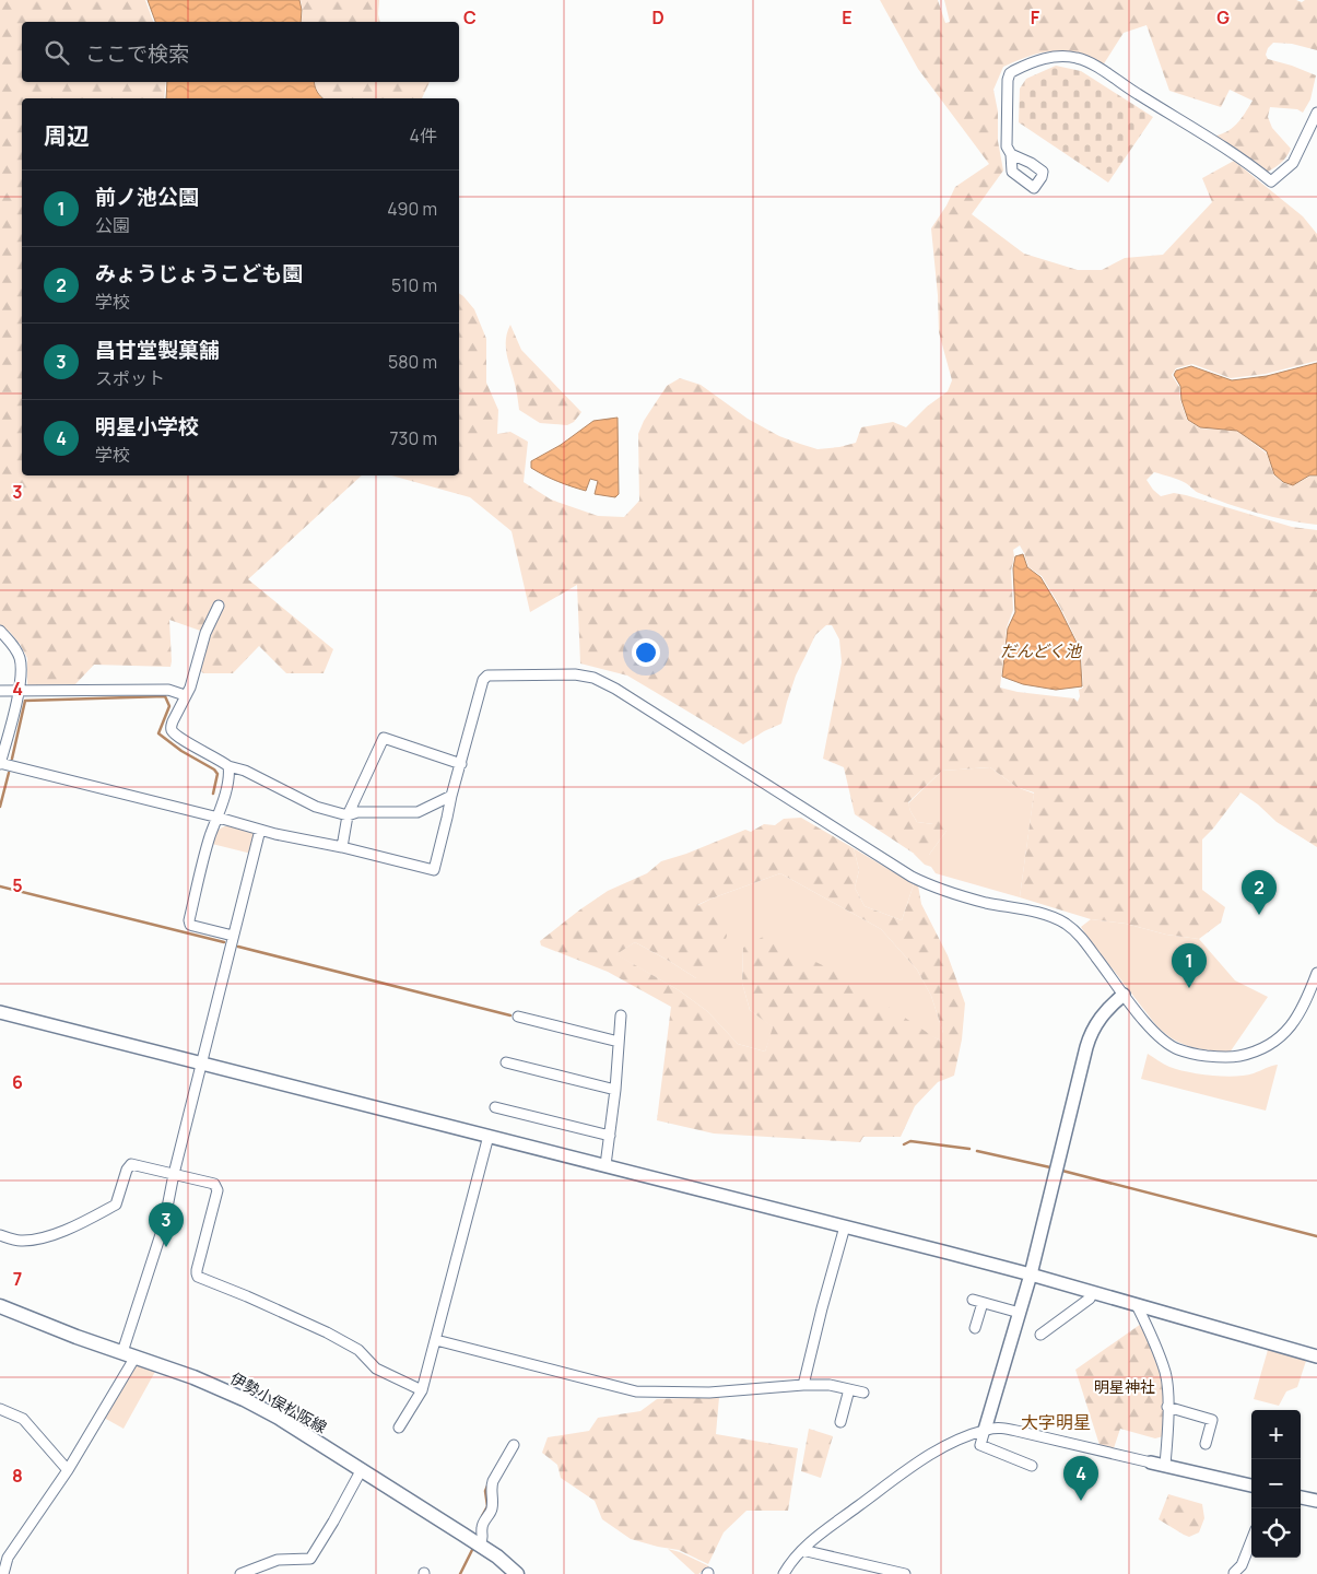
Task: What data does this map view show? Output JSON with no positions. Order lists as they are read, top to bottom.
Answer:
{
  "streets": {
    "main road": ["伊勢小俣松阪線"]
  },
  "districts": ["大字明星"],
  "water": ["だんどく池"],
  "parks": ["明星神社"],
  "page": {
    "search": "ここで検索",
    "heading": ["周辺", "4件"],
    "list": [
      {
        "mark": "1",
        "name": "前ノ池公園",
        "note": "公園",
        "value": "490 m"
      },
      {
        "mark": "2",
        "name": "みょうじょうこども園",
        "note": "学校",
        "value": "510 m"
      },
      {
        "mark": "3",
        "name": "昌甘堂製菓舗",
        "note": "スポット",
        "value": "580 m"
      },
      {
        "mark": "4",
        "name": "明星小学校",
        "note": "学校",
        "value": "730 m"
      }
    ],
    "pins": [
      "2",
      "1",
      "3",
      "4"
    ],
    "map_buttons": ["+", "−"]
  },
  "grid": {
    "columns": [
      "C",
      "D",
      "E",
      "F",
      "G"
    ],
    "rows": [
      "3",
      "4",
      "5",
      "6",
      "7",
      "8"
    ]
  }
}
